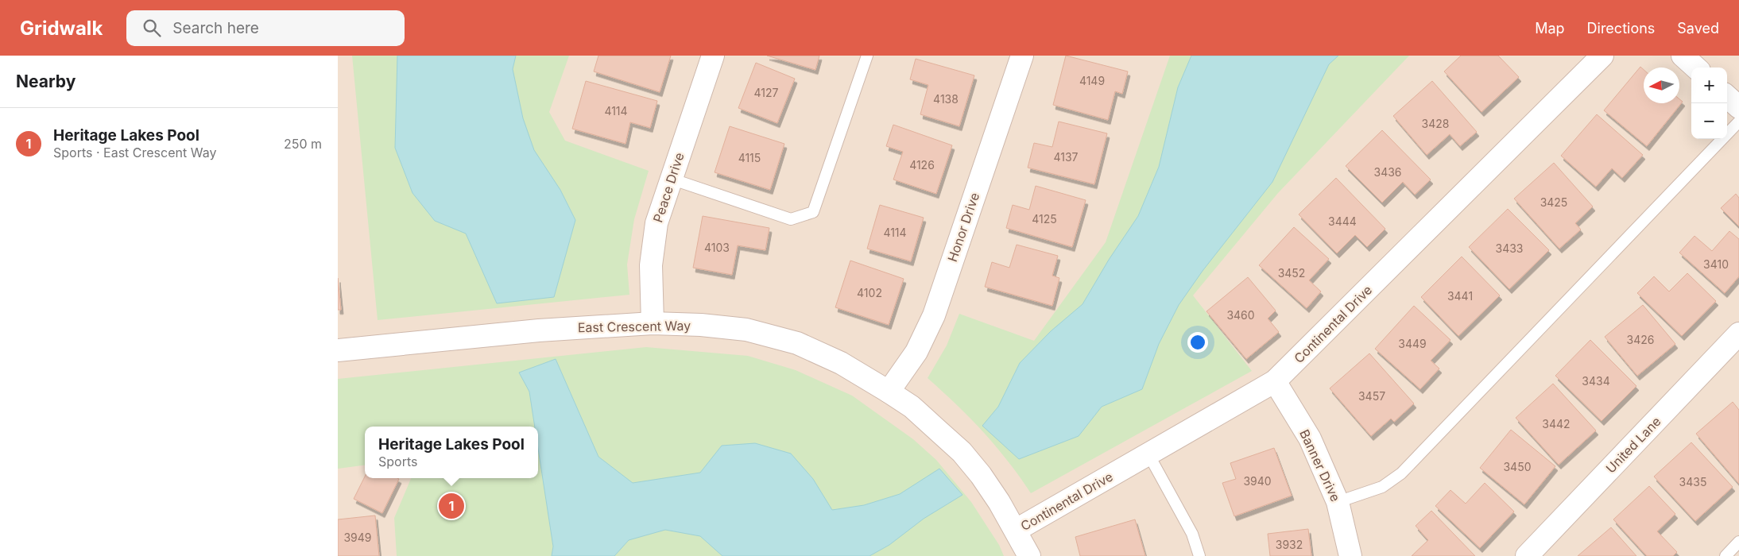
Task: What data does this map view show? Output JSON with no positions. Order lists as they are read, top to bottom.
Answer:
{
  "streets": {
    "street": [
      "Peace Drive",
      "Honor Drive",
      "Continental Drive",
      "East Crescent Way",
      "United Lane",
      "Banner Drive"
    ]
  },
  "crossings": [
    ["Peace Drive", "East Crescent Way"],
    ["Honor Drive", "East Crescent Way"],
    ["Continental Drive", "East Crescent Way"],
    ["Continental Drive", "Banner Drive"]
  ],
  "house_numbers": [
    "4149",
    "4127",
    "4138",
    "4114",
    "3428",
    "4137",
    "4115",
    "4126",
    "3436",
    "3425",
    "4125",
    "3444",
    "4114",
    "4103",
    "3433",
    "3410",
    "3452",
    "4102",
    "3441",
    "3460",
    "3426",
    "3449",
    "3434",
    "3457",
    "3442",
    "3450",
    "3940",
    "3435",
    "3949",
    "3932"
  ],
  "north": "left",
  "page": {
    "header": "Gridwalk",
    "search": "Search here",
    "nav": ["Map", "Directions", "Saved"],
    "heading": "Nearby",
    "map_buttons": ["+", "−"],
    "list": [
      {
        "mark": "1",
        "name": "Heritage Lakes Pool",
        "note": "Sports · East Crescent Way",
        "value": "250 m"
      }
    ],
    "popup": ["Heritage Lakes Pool", "Sports"],
    "pins": "1"
  }
}
